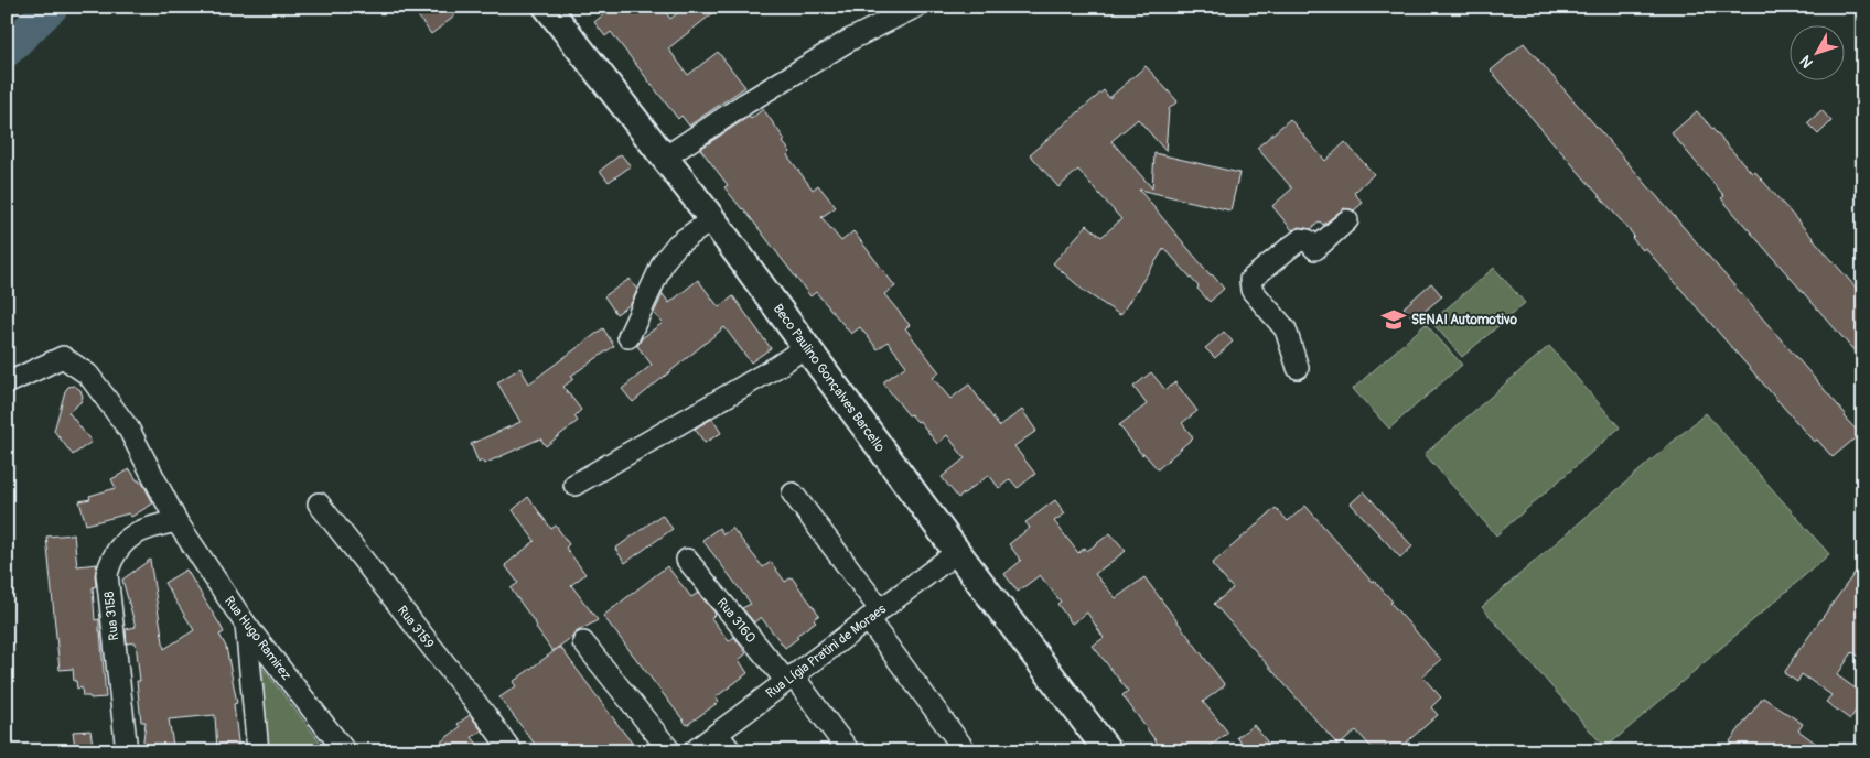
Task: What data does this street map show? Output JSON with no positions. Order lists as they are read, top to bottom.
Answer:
{
  "streets": {
    "main road": ["Beco Paulino Gonçalves Barcello"],
    "street": [
      "Rua 3158",
      "Rua 3160",
      "Rua 3159",
      "Rua Hugo Ramirez",
      "Rua Lígia Pratini de Moraes"
    ]
  },
  "crossings": [
    ["Beco Paulino Gonçalves Barcello", "Rua Lígia Pratini de Moraes"],
    ["Rua 3158", "Rua Hugo Ramirez"],
    ["Rua 3160", "Rua Lígia Pratini de Moraes"]
  ],
  "places": {
    "school or university": ["SENAI Automotivo"]
  },
  "north": "bottom left"
}
